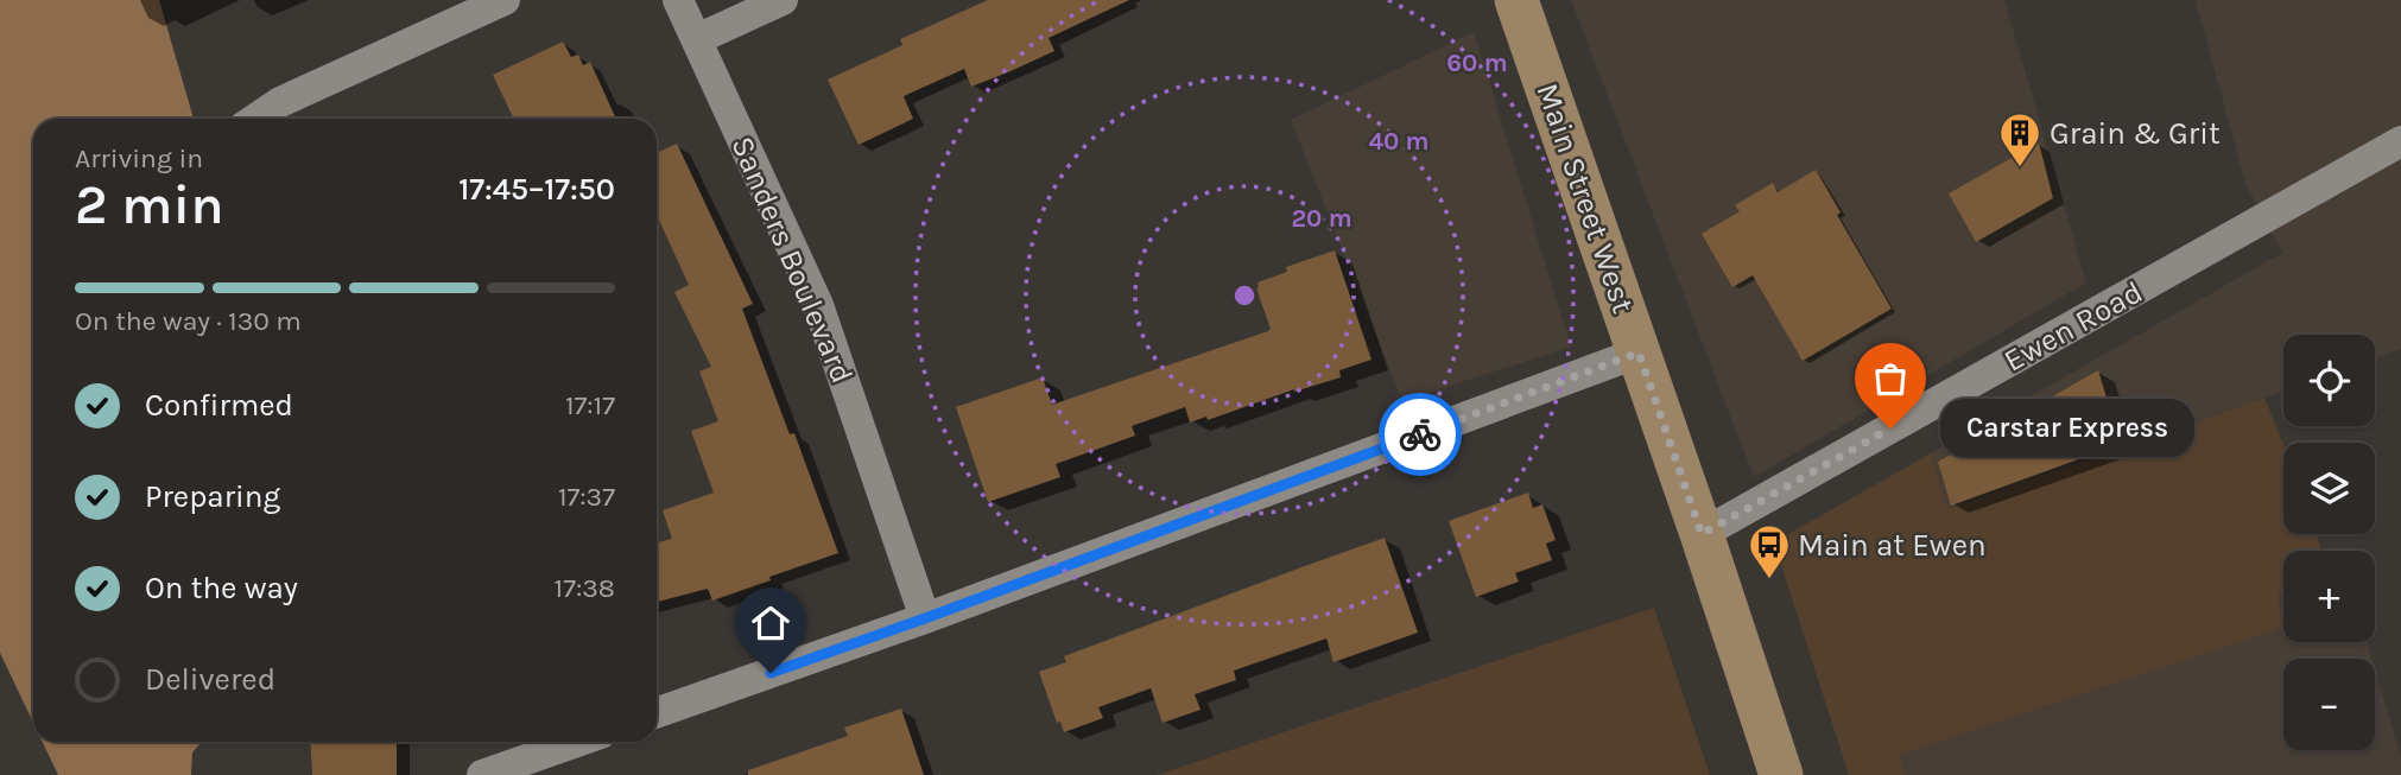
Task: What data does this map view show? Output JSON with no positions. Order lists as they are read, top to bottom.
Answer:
{
  "streets": {
    "main road": ["Main Street West"],
    "street": ["Sanders Boulevard", "Ewen Road"]
  },
  "crossings": [
    ["Main Street West", "Ewen Road"]
  ],
  "places": {
    "building": ["Grain & Grit"],
    "other": ["Carstar Express"],
    "bus stop": ["Main at Ewen"]
  },
  "page": {
    "heading": ["2 min", "Arriving in", "17:45–17:50"],
    "bar": "On the way · 130 m",
    "map_buttons": ["+", "−"],
    "list": [
      ["Confirmed", "17:17"],
      ["Preparing", "17:37"],
      ["On the way", "17:38"],
      "Delivered"
    ],
    "bubble": "Carstar Express"
  },
  "rings": ["60 m", "40 m", "20 m"]
}
